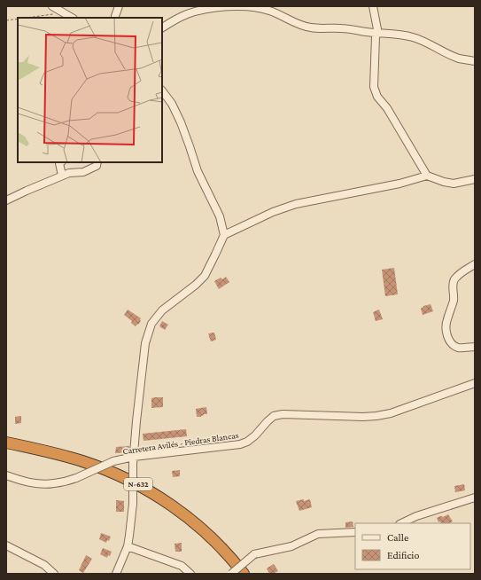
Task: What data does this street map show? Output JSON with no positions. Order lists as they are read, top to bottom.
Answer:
{
  "streets": {
    "highway": ["N-632"],
    "street": ["Carretera Avilés - Piedras Blancas"]
  },
  "legend": ["Calle", "Edificio"]
}
